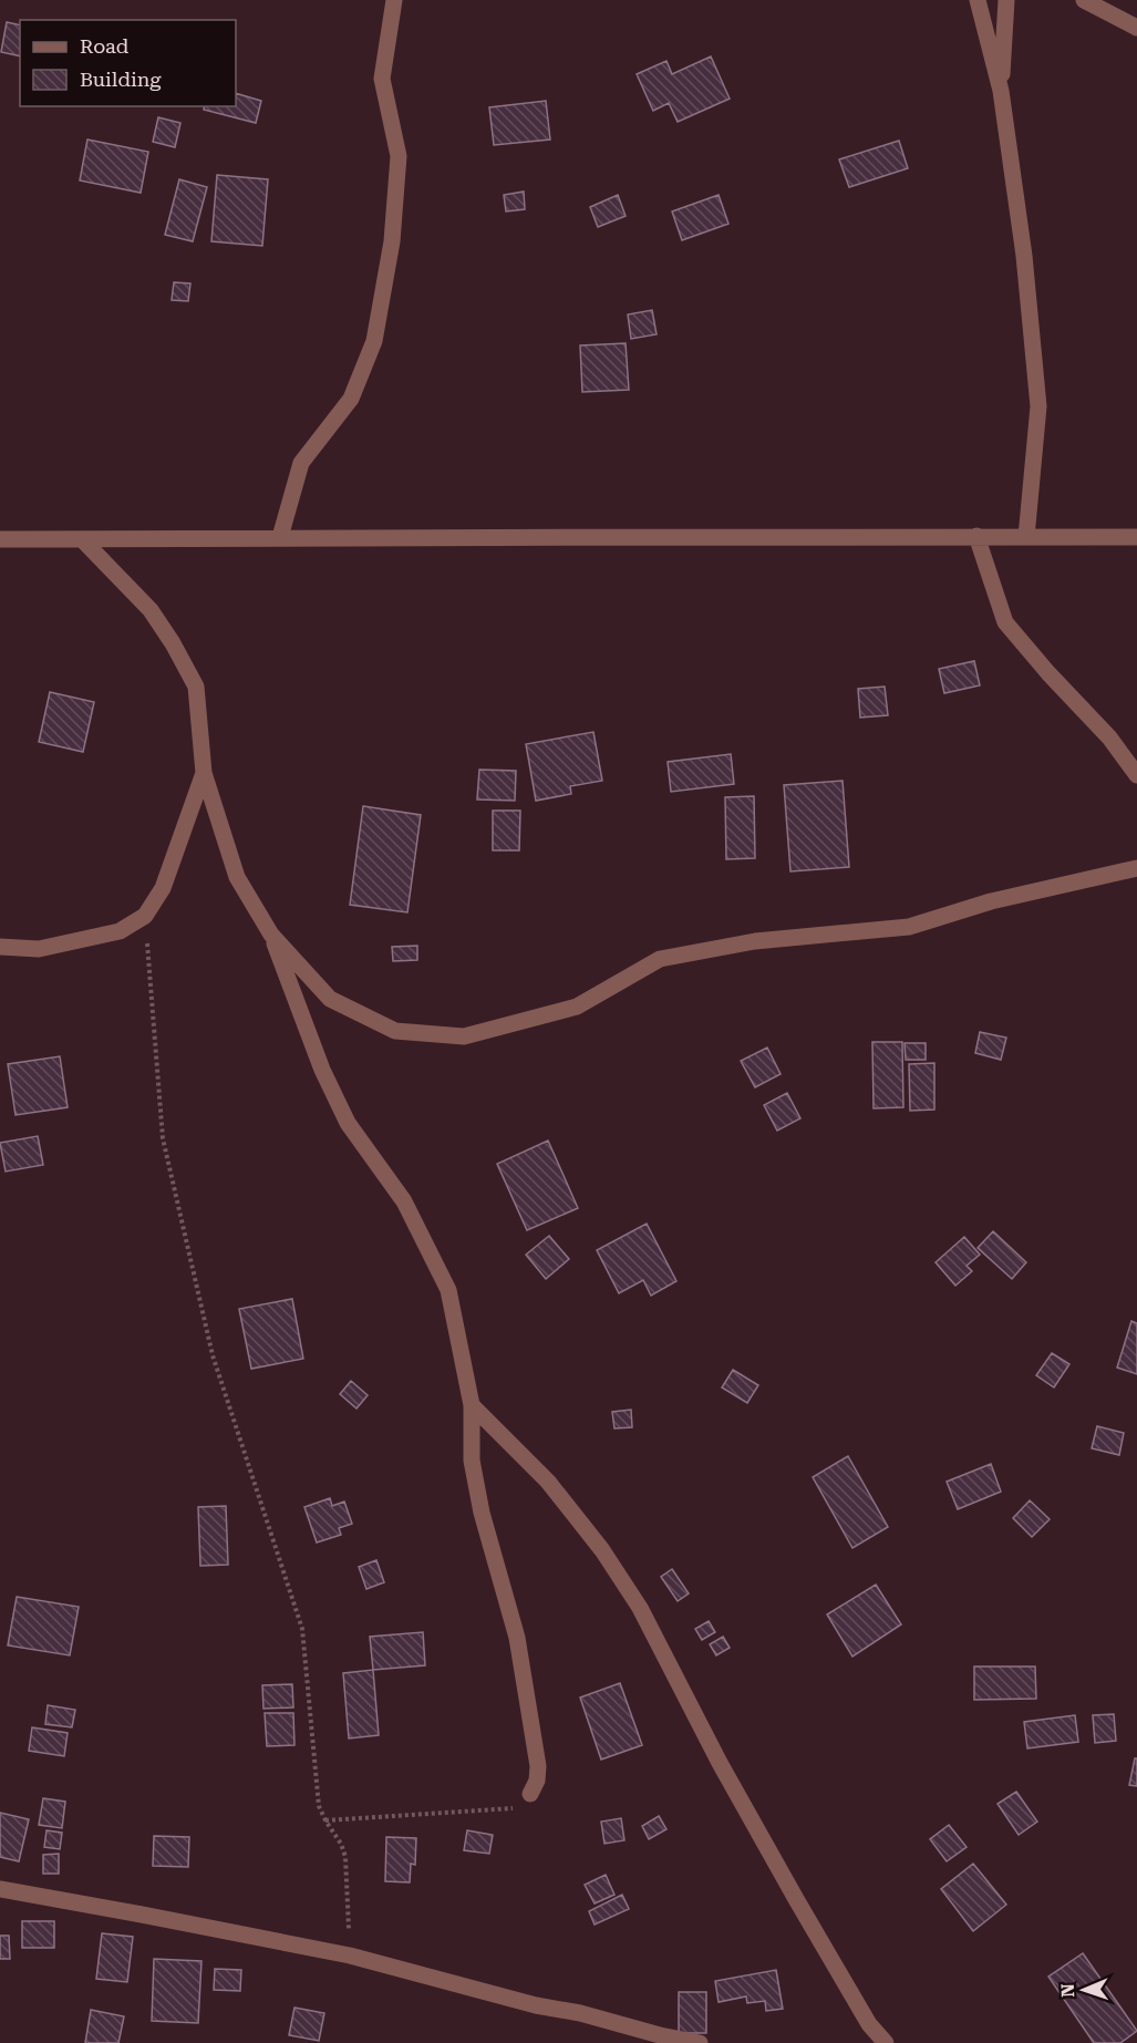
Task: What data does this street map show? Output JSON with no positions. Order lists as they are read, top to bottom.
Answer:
{
  "legend": ["Road", "Building"],
  "north": "left"
}
